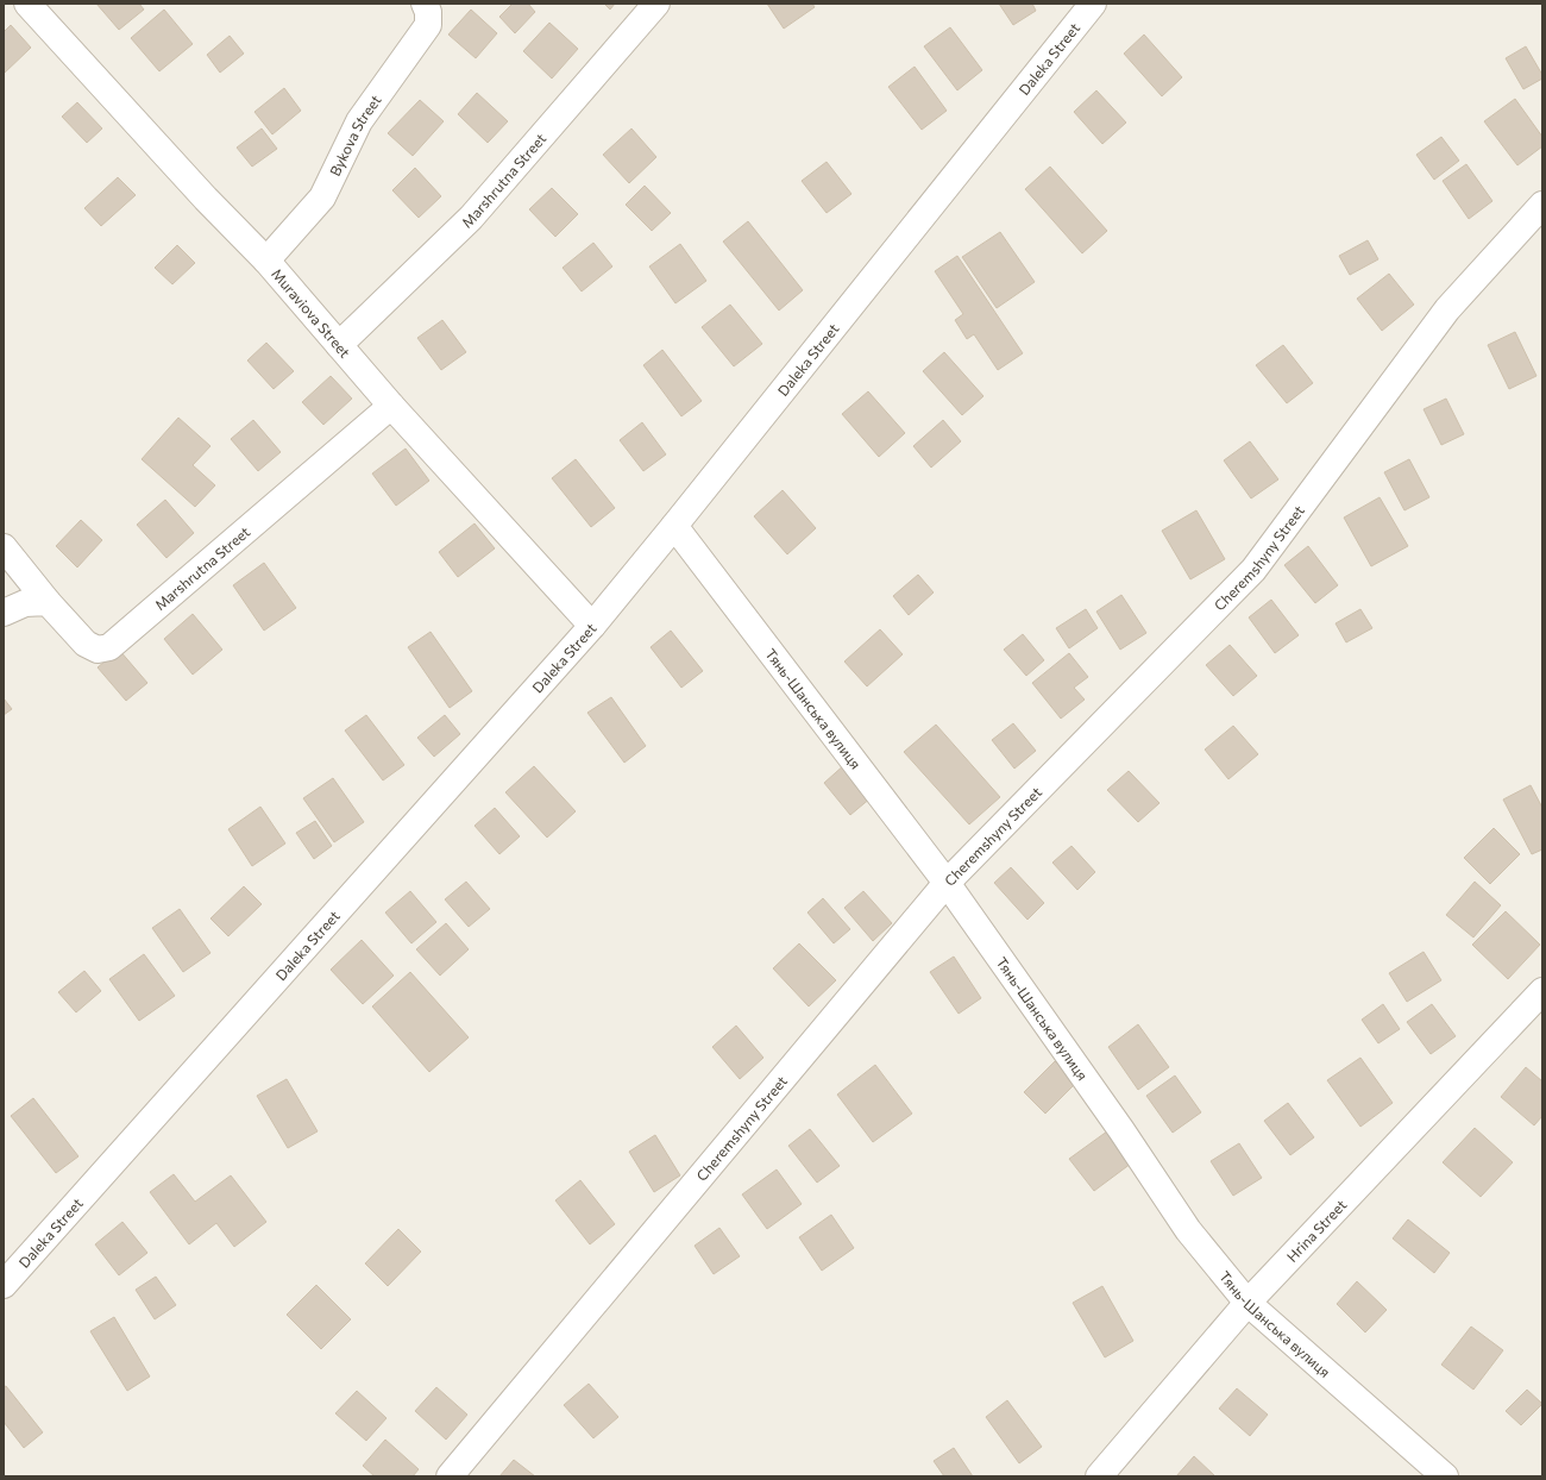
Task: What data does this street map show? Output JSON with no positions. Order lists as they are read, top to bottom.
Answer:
{
  "streets": {
    "street": [
      "Daleka Street",
      "Bykova Street",
      "Marshrutna Street",
      "Muraviova Street",
      "Cheremshyny Street",
      "Тянь-Шанська вулиця",
      "Hrina Street"
    ]
  },
  "crossings": [
    ["Daleka Street", "Muraviova Street"],
    ["Daleka Street", "Тянь-Шанська вулиця"],
    ["Bykova Street", "Muraviova Street"],
    ["Marshrutna Street", "Muraviova Street"],
    ["Cheremshyny Street", "Тянь-Шанська вулиця"],
    ["Тянь-Шанська вулиця", "Hrina Street"]
  ]
}
